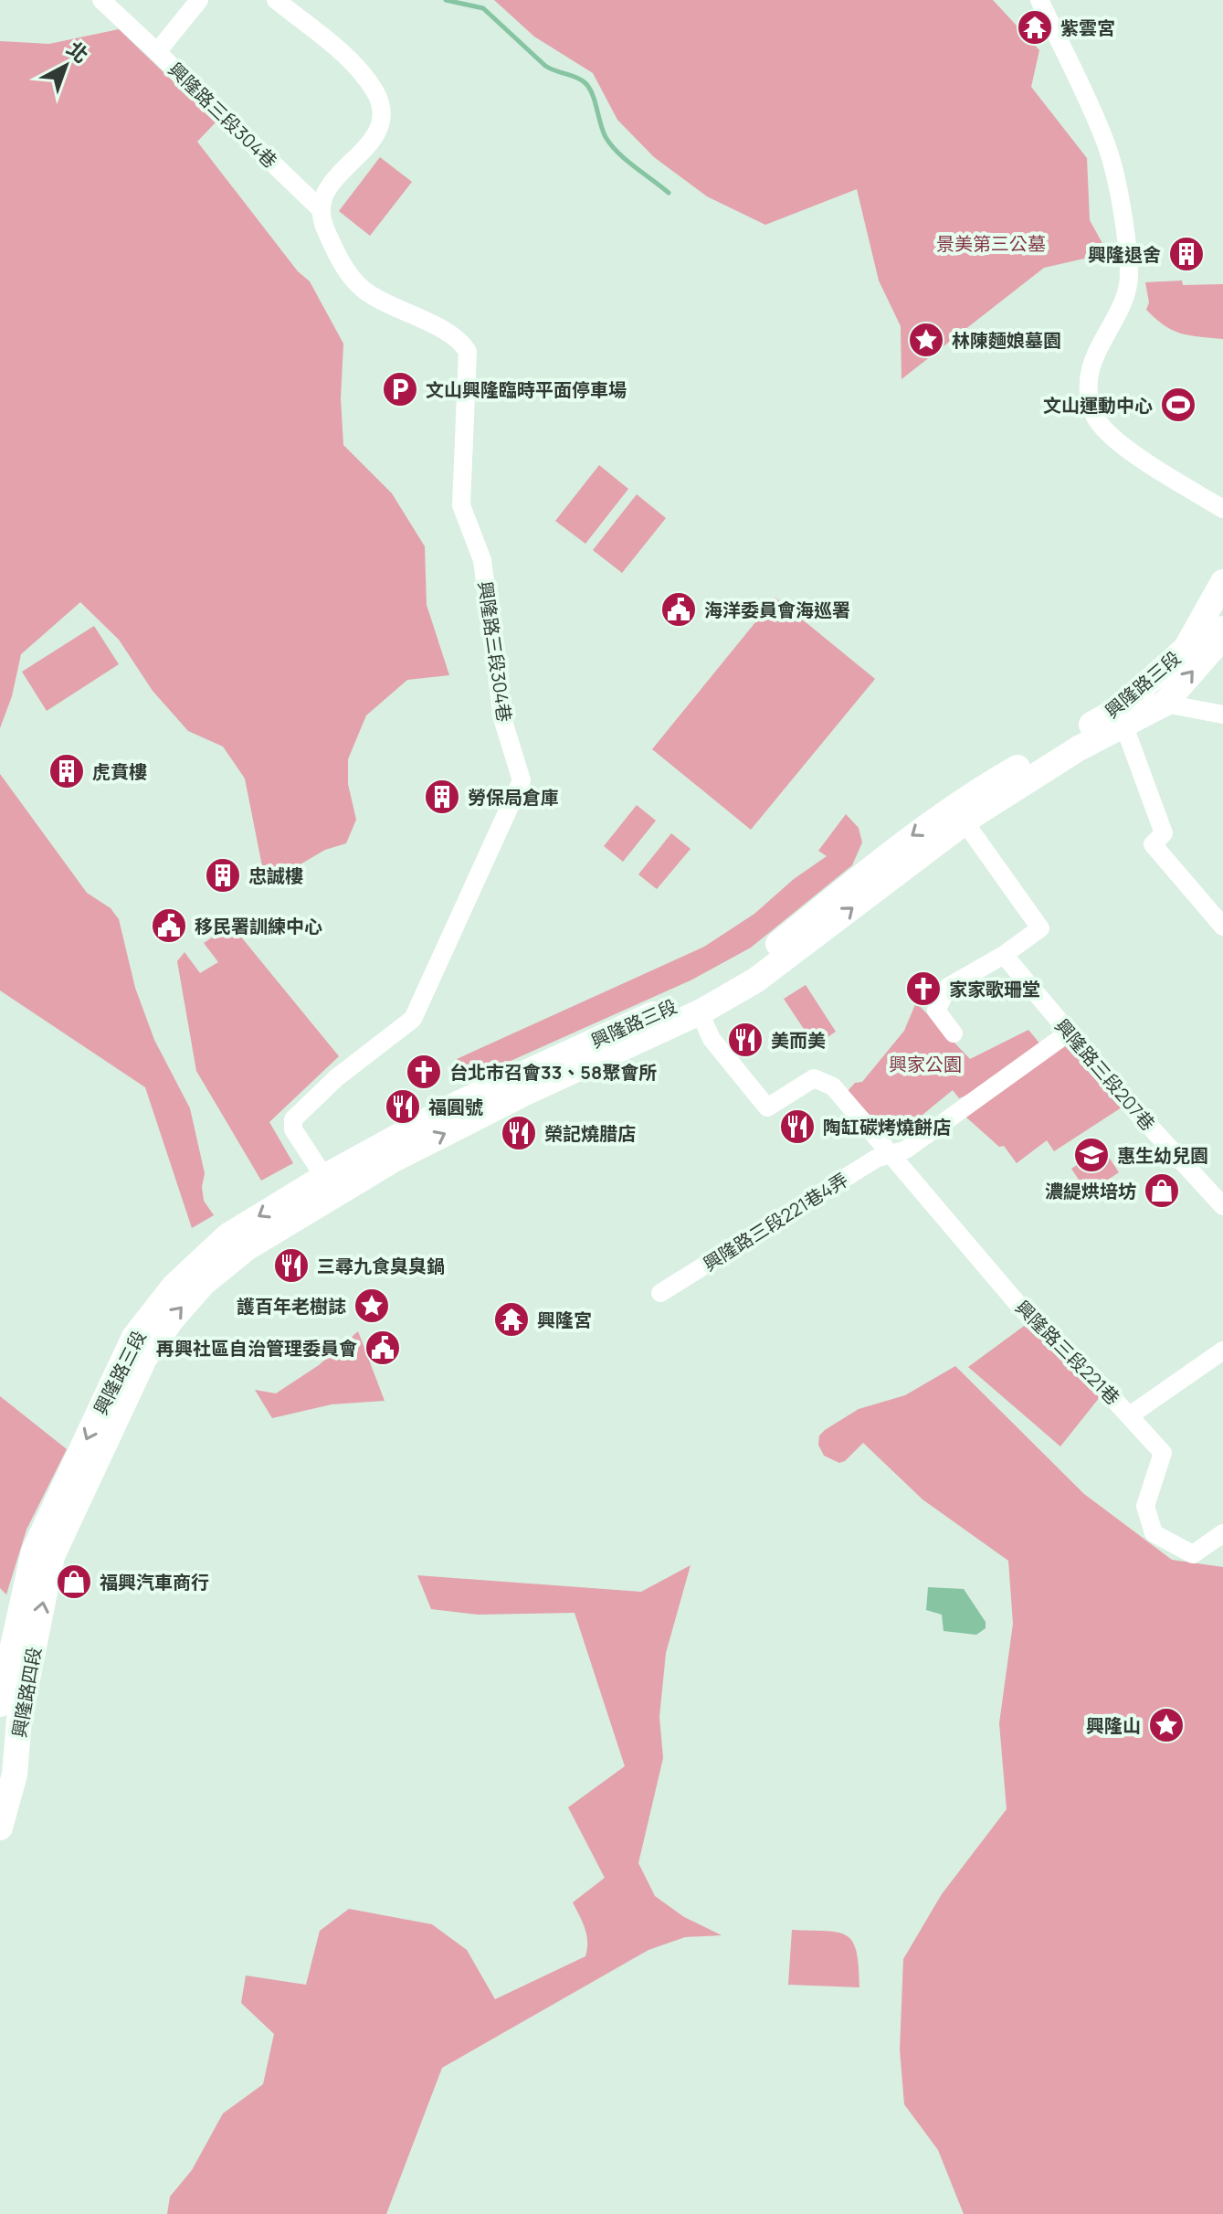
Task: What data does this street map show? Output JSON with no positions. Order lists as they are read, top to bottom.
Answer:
{
  "streets": {
    "main road": ["興隆路三段", "興隆路四段"],
    "street": [
      "興隆路三段304巷",
      "興隆路三段207巷",
      "興隆路三段221巷4弄",
      "興隆路三段221巷"
    ]
  },
  "crossings": [
    ["興隆路三段304巷", "興隆路三段"],
    ["興隆路三段", "興隆路三段221巷"],
    ["興隆路三段", "興隆路四段"],
    ["興隆路三段221巷4弄", "興隆路三段221巷"]
  ],
  "parks": ["景美第三公墓", "興家公園"],
  "places": {
    "temple": ["紫雲宮", "興隆宮"],
    "building": [
      "興隆退舍",
      "虎賁樓",
      "勞保局倉庫",
      "忠誠樓"
    ],
    "place": ["林陳麵娘墓園", "護百年老樹誌", "興隆山"],
    "parking": ["文山興隆臨時平面停車場"],
    "sports": ["文山運動中心"],
    "public building": ["海洋委員會海巡署", "移民署訓練中心", "再興社區自治管理委員會"],
    "church": ["家家歌珊堂", "台北市召會33、58聚會所"],
    "restaurant": [
      "美而美",
      "福圓號",
      "陶缸碳烤燒餅店",
      "榮記燒腊店",
      "三尋九食臭臭鍋"
    ],
    "school or university": ["惠生幼兒園"],
    "shop": ["濃緹烘培坊", "福興汽車商行"]
  },
  "north": "top right"
}
